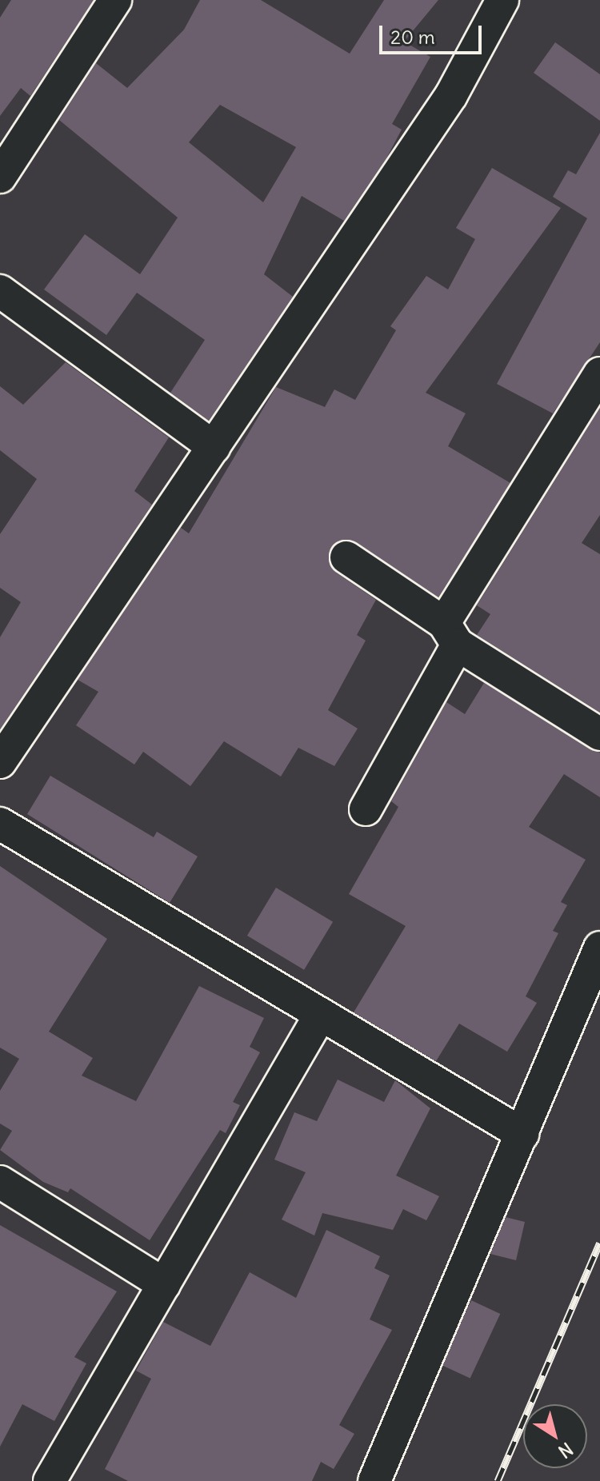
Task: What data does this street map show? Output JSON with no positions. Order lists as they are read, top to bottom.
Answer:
{
  "scale_bar": "20 m",
  "north": "bottom right"
}
